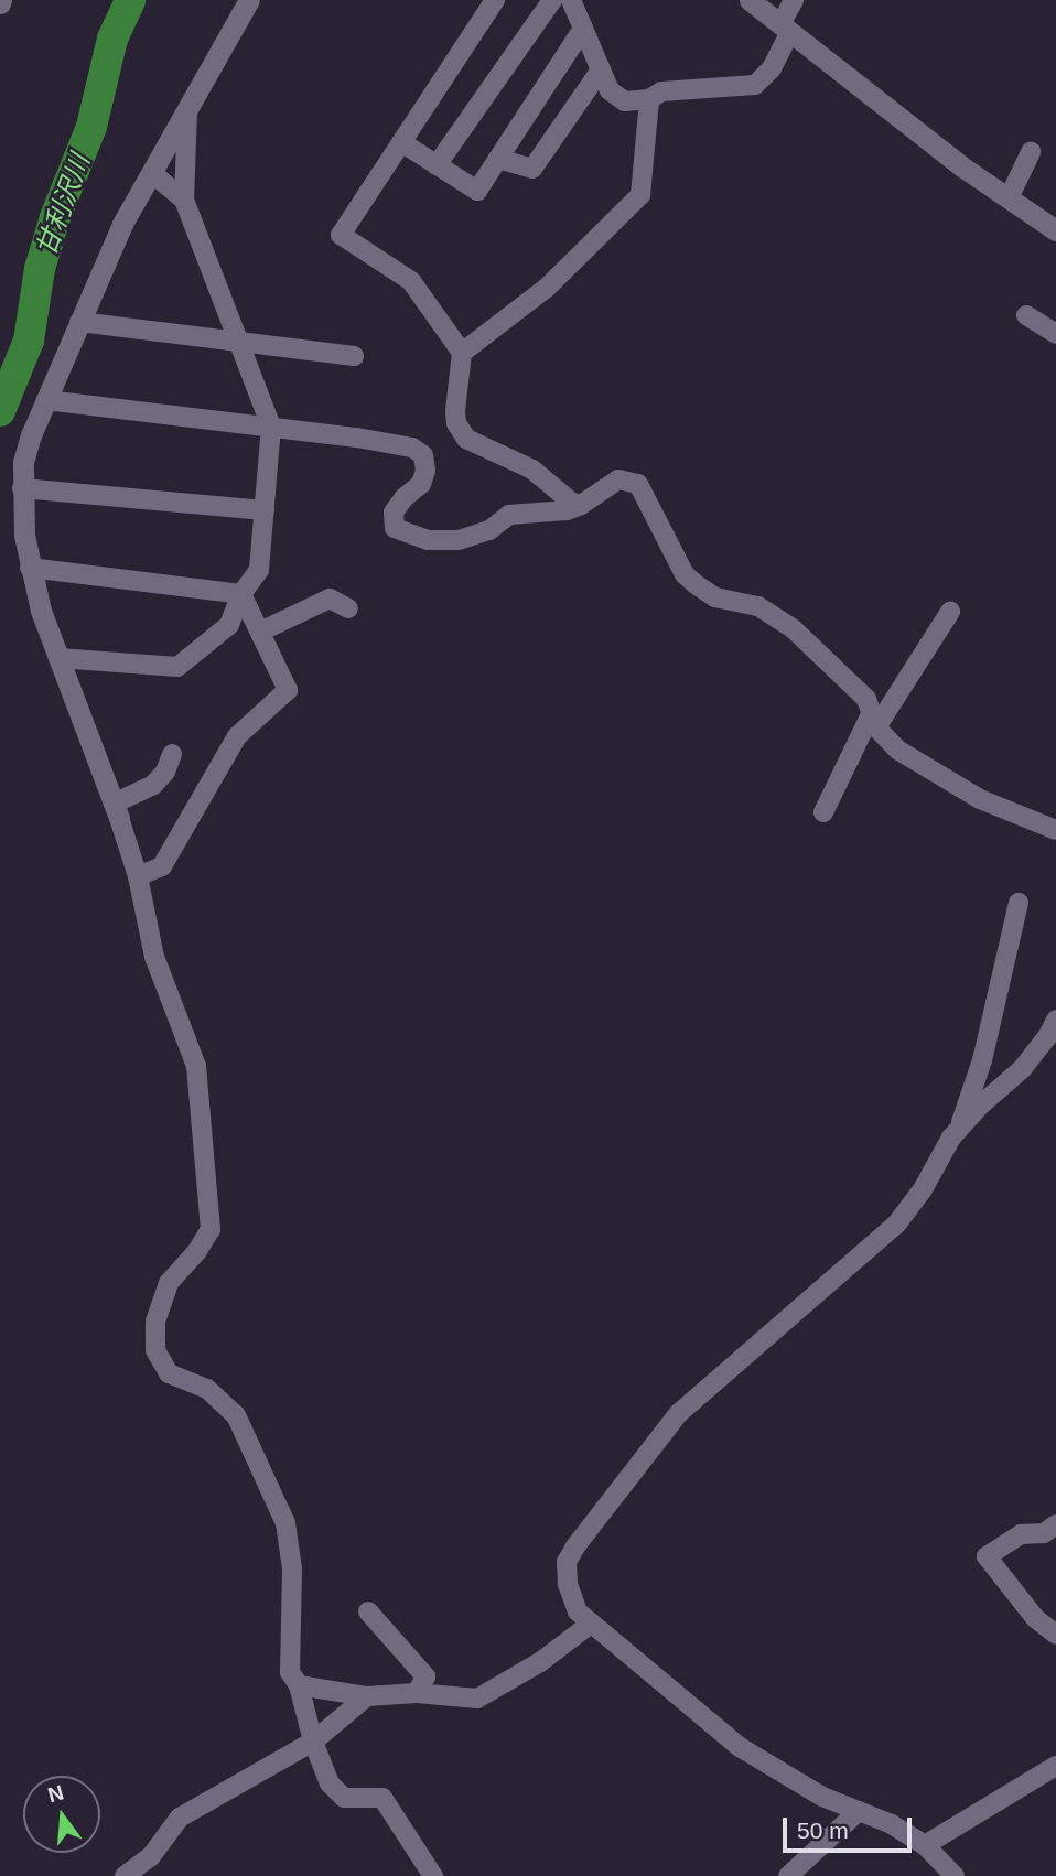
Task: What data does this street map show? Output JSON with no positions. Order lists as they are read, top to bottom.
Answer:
{
  "water": ["甘利沢川"],
  "scale_bar": "50 m",
  "north": "top"
}
